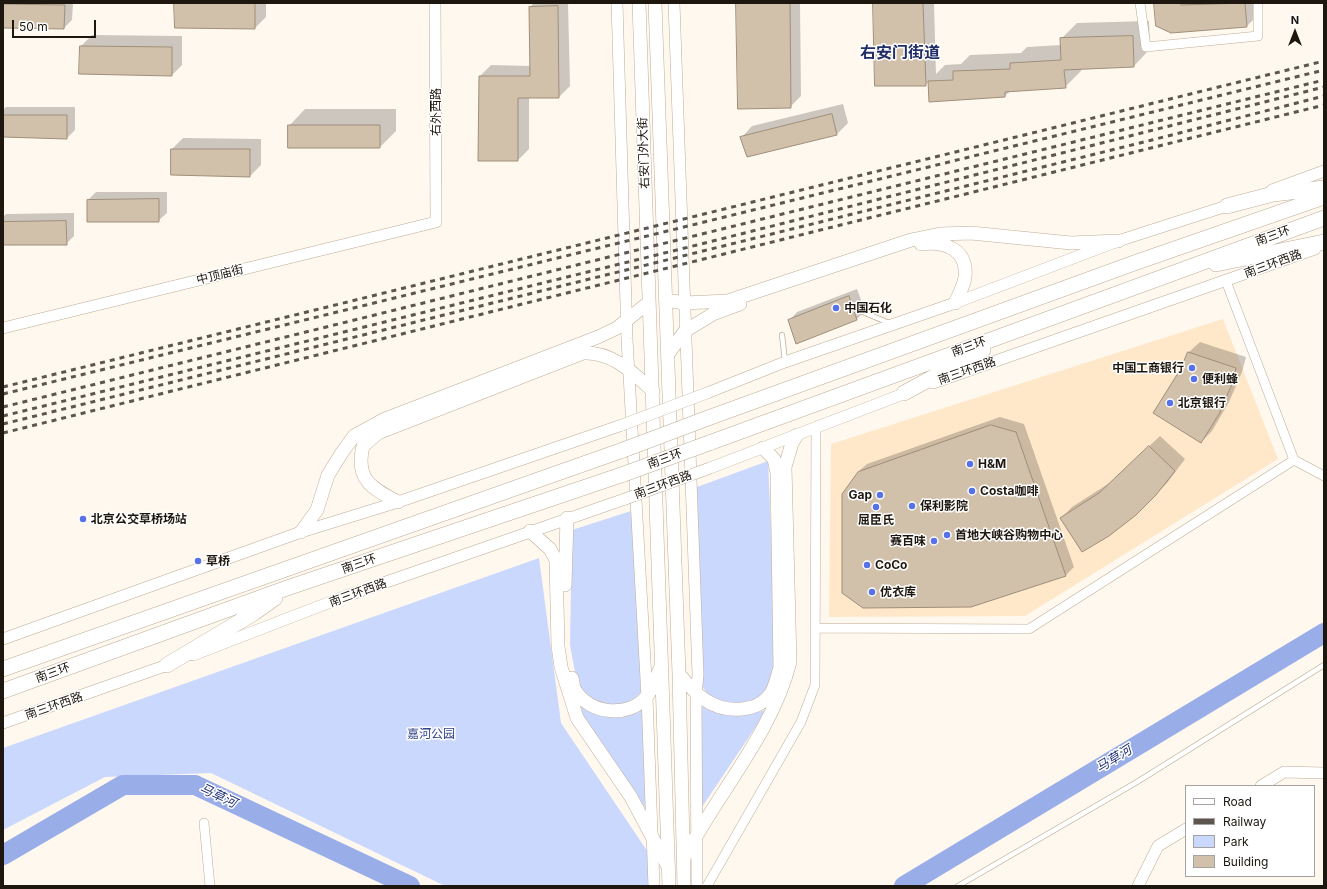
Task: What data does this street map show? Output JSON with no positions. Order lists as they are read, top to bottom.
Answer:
{
  "streets": {
    "highway": ["南三环"],
    "main road": ["右安门外大街"],
    "street": ["右外西路", "南三环西路", "中顶庙街"]
  },
  "crossings": [
    ["右外西路", "中顶庙街"]
  ],
  "districts": ["右安门街道"],
  "water": ["马草河"],
  "parks": ["嘉河公园"],
  "places": [
    "中国石化",
    "中国工商银行",
    "便利蜂",
    "北京银行",
    "H&M",
    "Costa咖啡",
    "Gap",
    "保利影院",
    "屈臣氏",
    "北京公交草桥场站",
    "首地大峡谷购物中心",
    "赛百味",
    "草桥",
    "CoCo",
    "优衣库"
  ],
  "legend": [
    "Road",
    "Railway",
    "Park",
    "Building"
  ],
  "scale_bar": "50 m",
  "north": "top"
}
